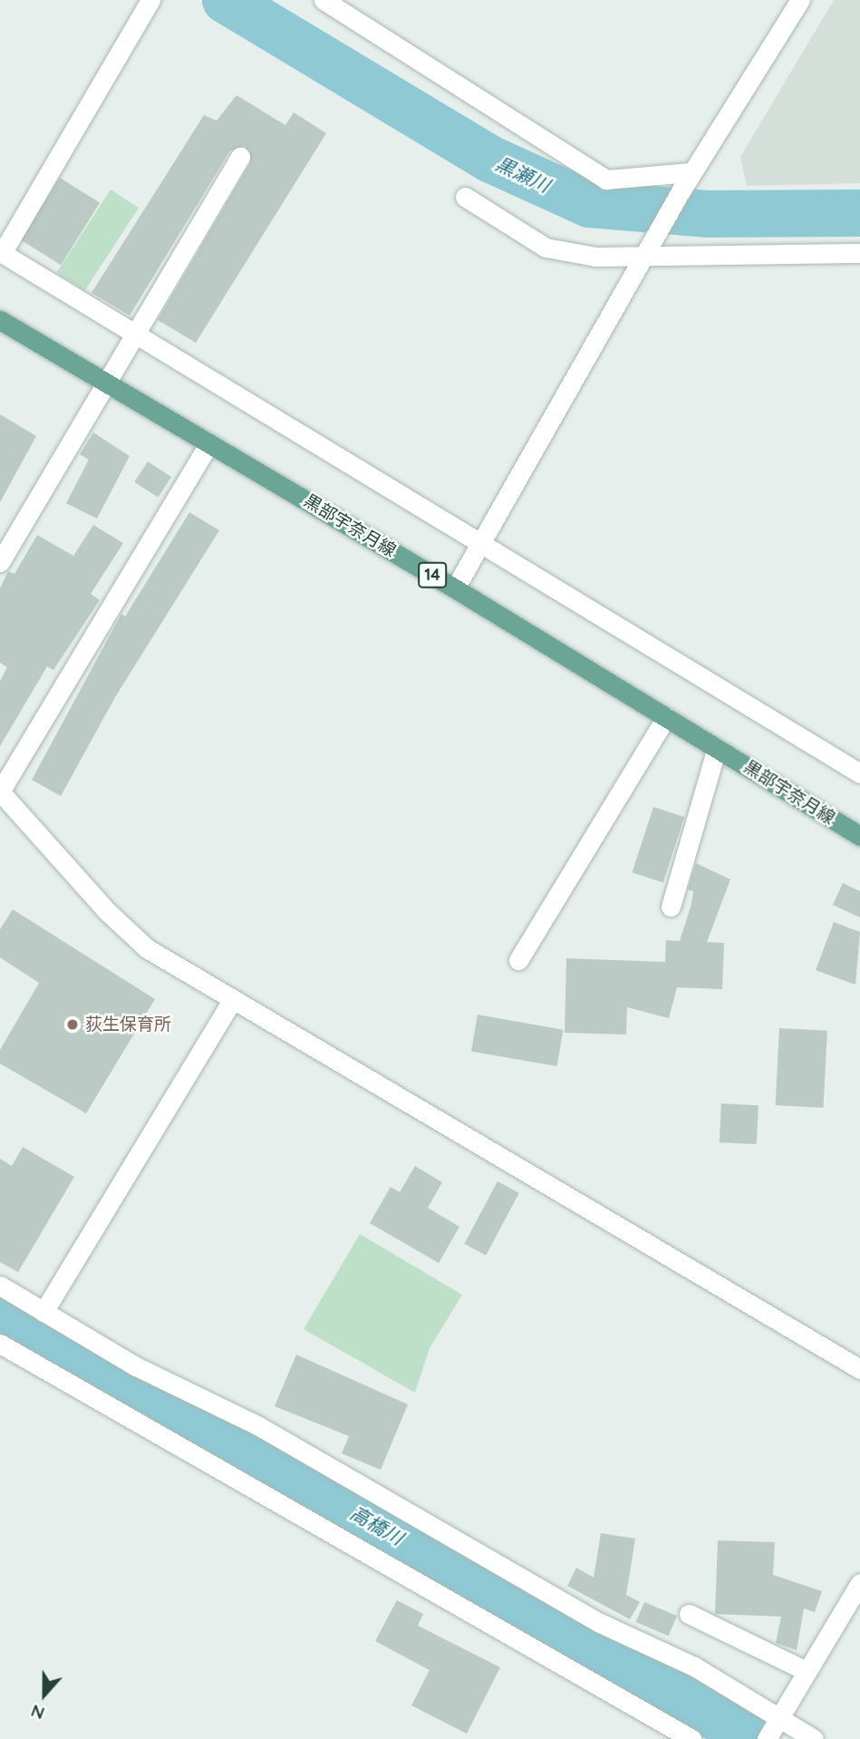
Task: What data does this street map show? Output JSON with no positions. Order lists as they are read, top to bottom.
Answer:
{
  "streets": {
    "main road": ["黒部宇奈月線", "14"]
  },
  "water": ["黒瀬川", "高橋川"],
  "places": ["荻生保育所"],
  "north": "bottom"
}
